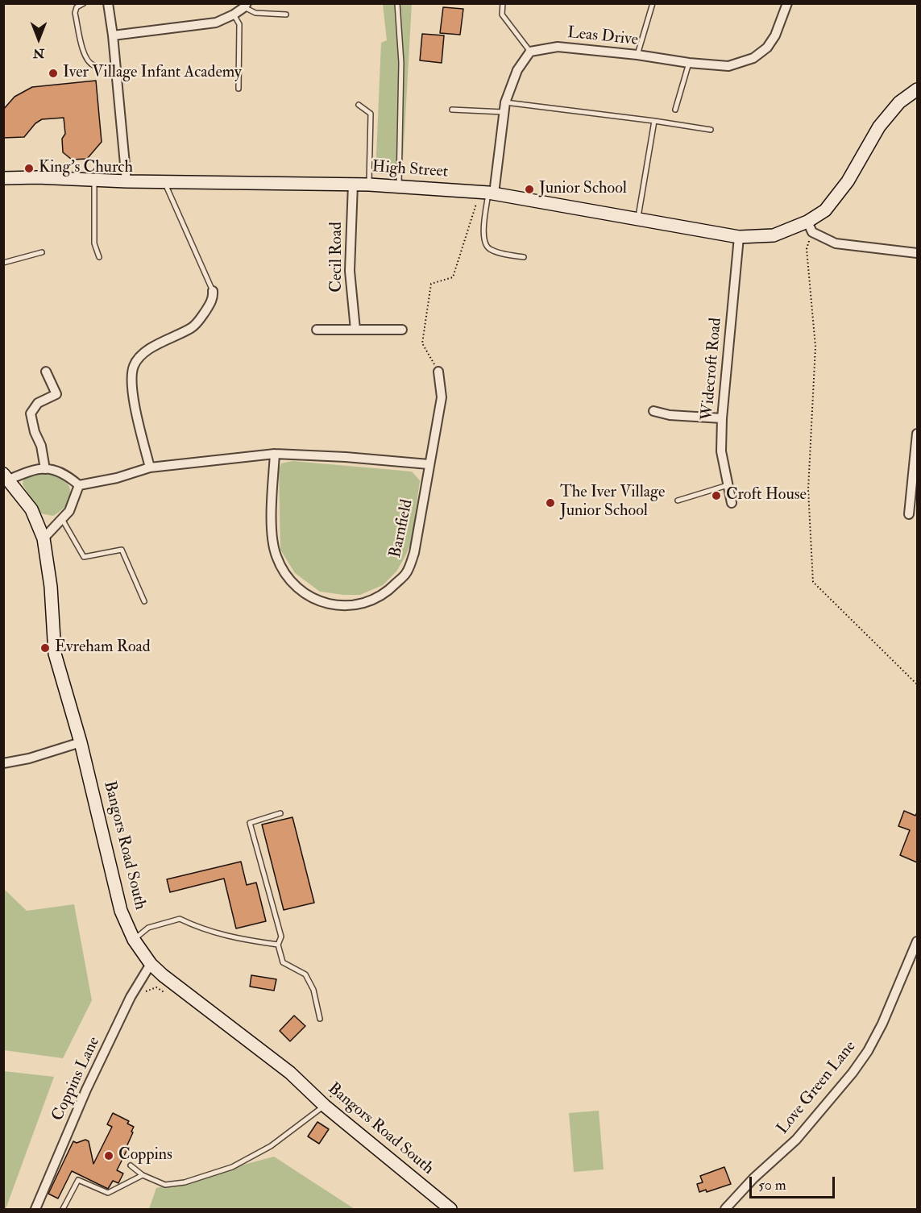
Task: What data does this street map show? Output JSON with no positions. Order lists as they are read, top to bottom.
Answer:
{
  "streets": {
    "main road": ["High Street", "Bangors Road South"],
    "street": [
      "Leas Drive",
      "Cecil Road",
      "Widecroft Road",
      "Barnfield",
      "Coppins Lane",
      "Love Green Lane"
    ]
  },
  "crossings": [
    ["High Street", "Cecil Road"],
    ["High Street", "Widecroft Road"],
    ["Bangors Road South", "Coppins Lane"]
  ],
  "places": [
    "Iver Village Infant Academy",
    "King's Church",
    "Junior School",
    "Croft House",
    "The Iver Village Junior School",
    "Evreham Road",
    "Coppins"
  ],
  "scale_bar": "50 m",
  "north": "bottom"
}
